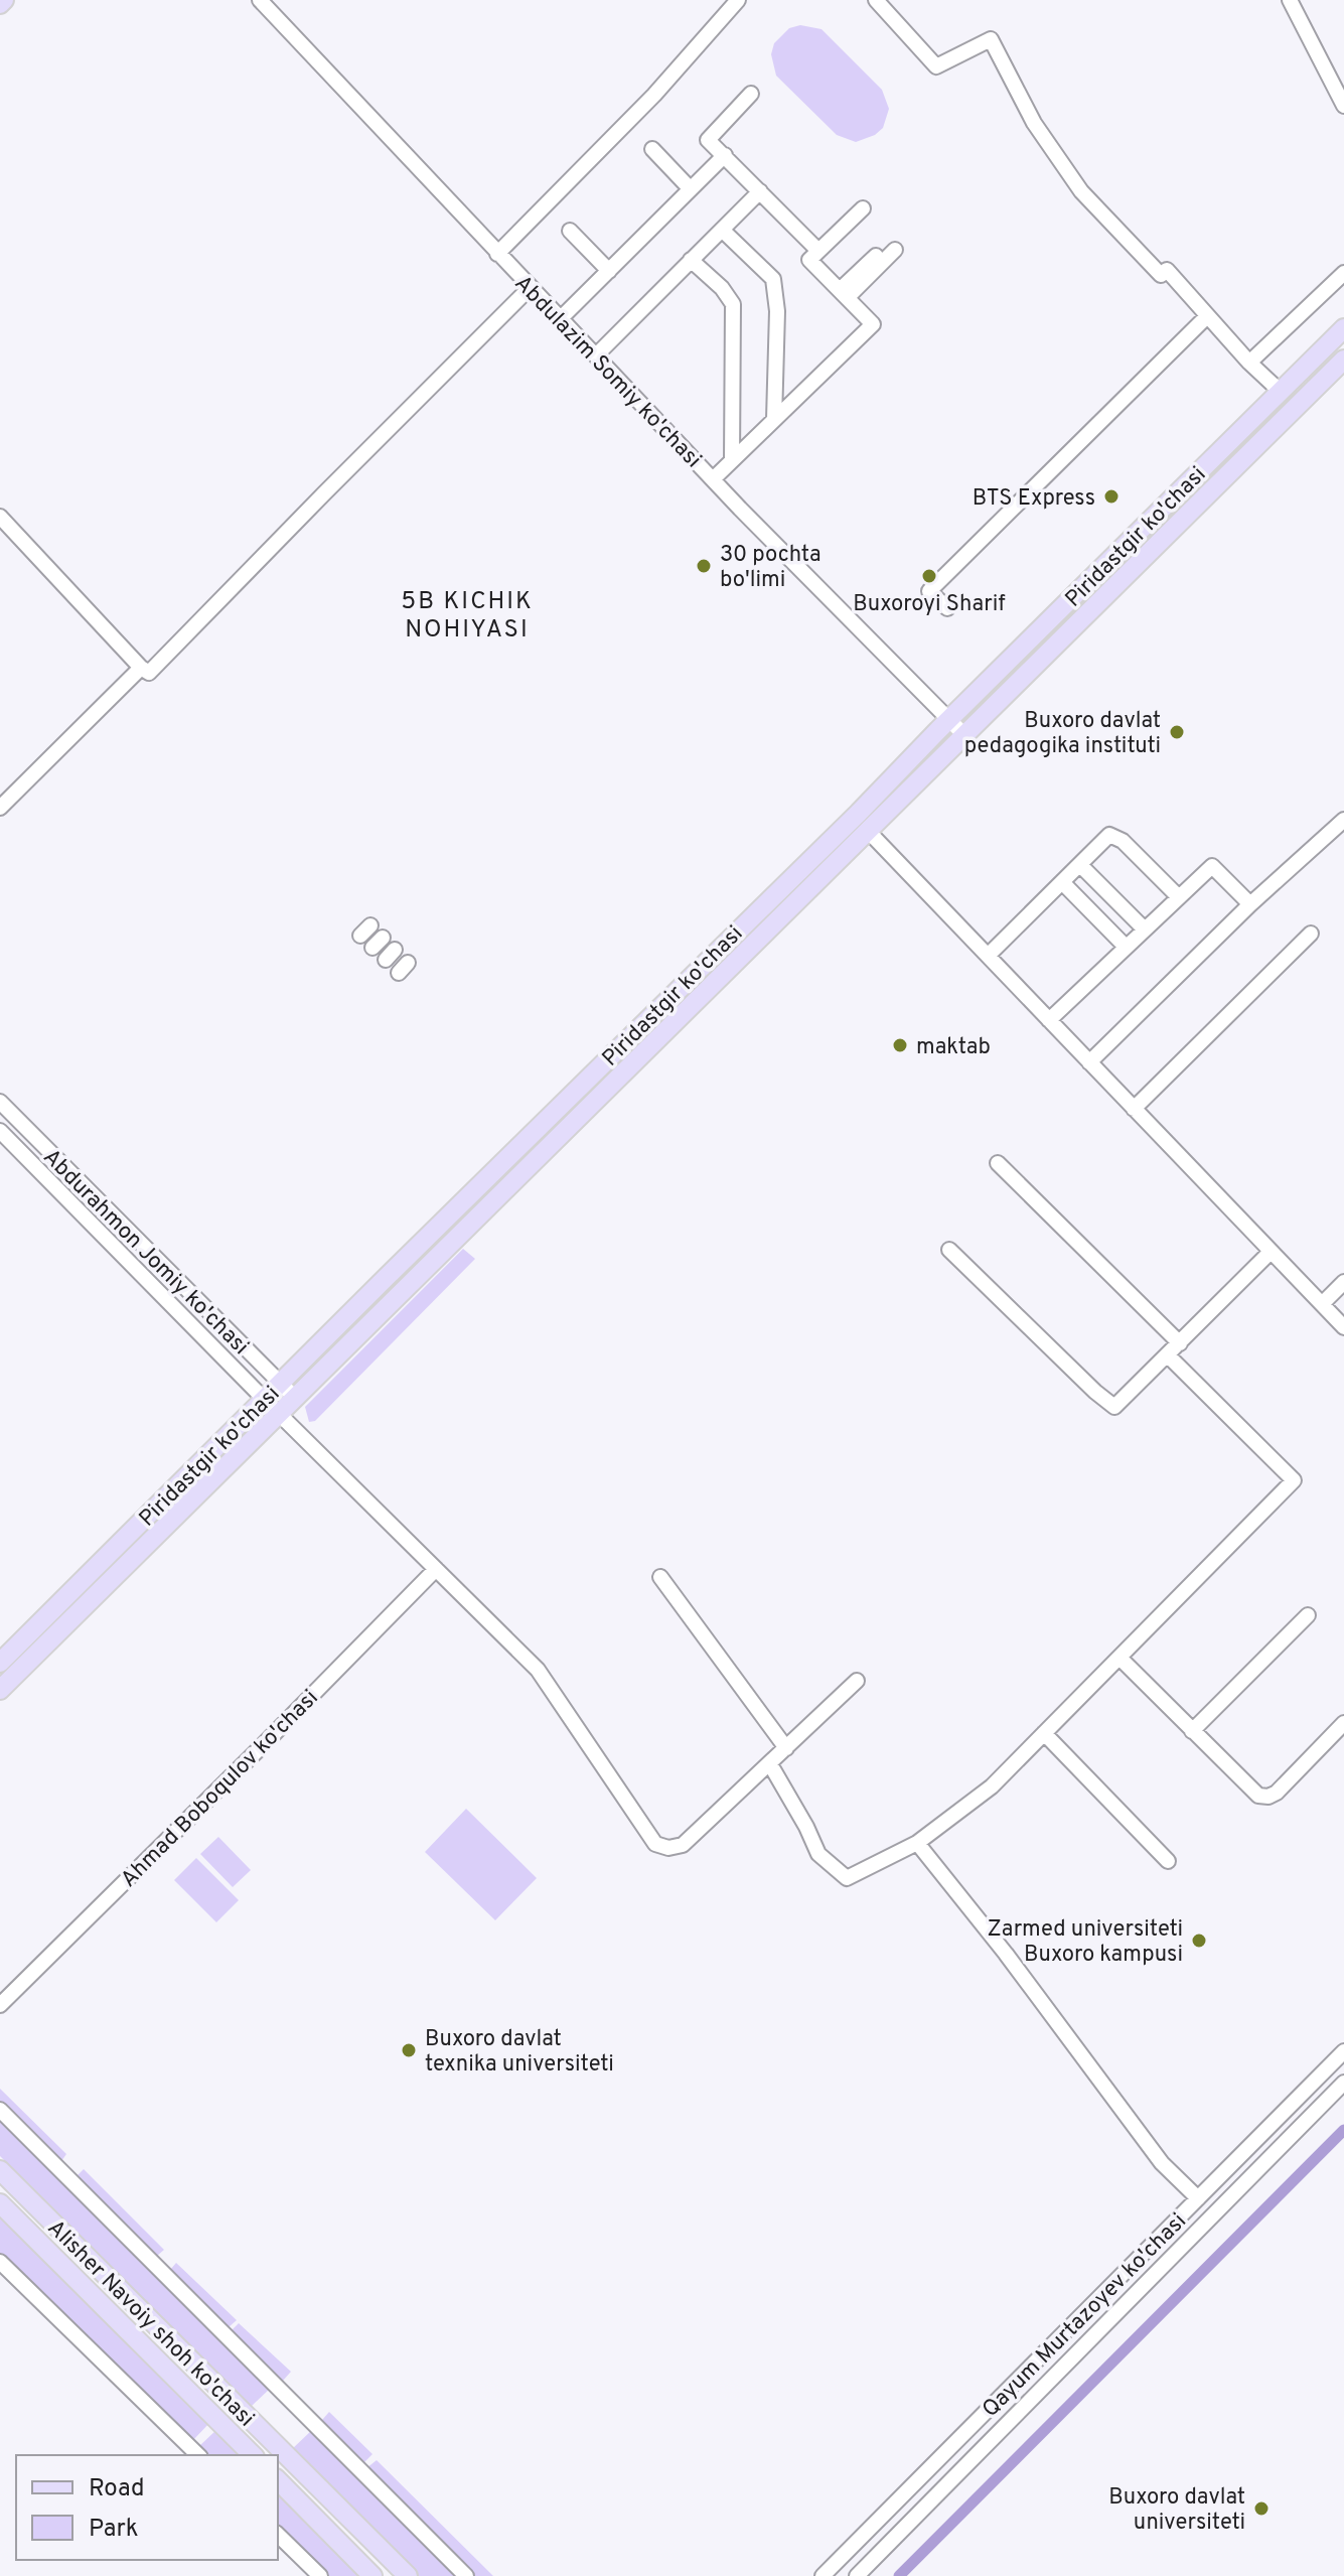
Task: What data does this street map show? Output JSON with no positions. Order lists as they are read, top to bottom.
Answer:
{
  "streets": {
    "main road": ["Piridastgir ko'chasi", "Alisher Navoiy shoh ko'chasi"],
    "street": [
      "Abdulazim Somiy ko'chasi",
      "Abdurahmon Jomiy ko'chasi",
      "Ahmad Boboqulov ko'chasi",
      "Qayum Murtazoyev ko'chasi"
    ]
  },
  "crossings": [
    ["Abdulazim Somiy ko'chasi", "Piridastgir ko'chasi"],
    ["Piridastgir ko'chasi", "Abdurahmon Jomiy ko'chasi"],
    ["Abdurahmon Jomiy ko'chasi", "Ahmad Boboqulov ko'chasi"]
  ],
  "districts": ["5B KICHIK NOHIYASI"],
  "places": [
    "BTS Express",
    "30 pochta bo'limi",
    "Buxoroyi Sharif",
    "Buxoro davlat pedagogika instituti",
    "maktab",
    "Zarmed universiteti Buxoro kampusi",
    "Buxoro davlat texnika universiteti",
    "Buxoro davlat universiteti"
  ],
  "legend": ["Road", "Park"]
}
